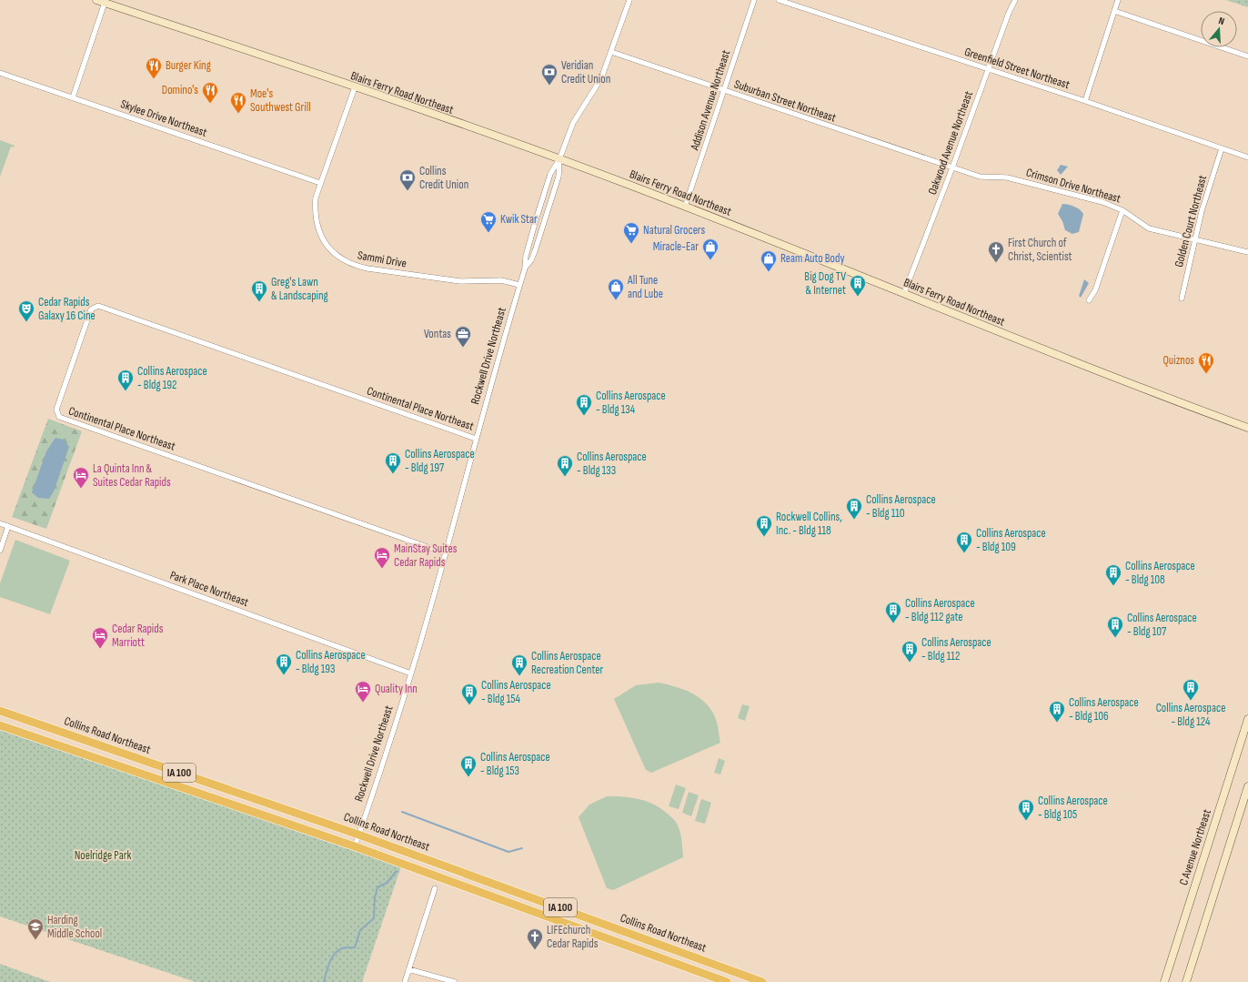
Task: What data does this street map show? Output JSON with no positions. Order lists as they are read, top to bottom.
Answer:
{
  "streets": {
    "highway": ["Collins Road Northeast", "IA 100"],
    "main road": ["Blairs Ferry Road Northeast", "C Avenue Northeast"],
    "street": [
      "Greenfield Street Northeast",
      "Addison Avenue Northeast",
      "Suburban Street Northeast",
      "Skylee Drive Northeast",
      "Oakwood Avenue Northeast",
      "Crimson Drive Northeast",
      "Golden Court Northeast",
      "Sammi Drive",
      "Rockwell Drive Northeast",
      "Continental Place Northeast",
      "Park Place Northeast"
    ]
  },
  "crossings": [
    ["Greenfield Street Northeast", "Oakwood Avenue Northeast"],
    ["Greenfield Street Northeast", "Golden Court Northeast"],
    ["Blairs Ferry Road Northeast", "Addison Avenue Northeast"],
    ["Blairs Ferry Road Northeast", "Oakwood Avenue Northeast"],
    ["Blairs Ferry Road Northeast", "Sammi Drive"],
    ["Blairs Ferry Road Northeast", "Rockwell Drive Northeast"],
    ["Addison Avenue Northeast", "Suburban Street Northeast"],
    ["Suburban Street Northeast", "Oakwood Avenue Northeast"],
    ["Suburban Street Northeast", "Crimson Drive Northeast"],
    ["Suburban Street Northeast", "Rockwell Drive Northeast"],
    ["Skylee Drive Northeast", "Sammi Drive"],
    ["Oakwood Avenue Northeast", "Crimson Drive Northeast"],
    ["Crimson Drive Northeast", "Golden Court Northeast"],
    ["Sammi Drive", "Rockwell Drive Northeast"],
    ["Rockwell Drive Northeast", "Continental Place Northeast"],
    ["Rockwell Drive Northeast", "Park Place Northeast"],
    ["Rockwell Drive Northeast", "Collins Road Northeast"]
  ],
  "parks": ["Noelridge Park"],
  "places": {
    "restaurant": [
      "Burger King",
      "Domino's",
      "Moe's Southwest Grill",
      "Quiznos"
    ],
    "bank": ["Veridian Credit Union", "Collins Credit Union"],
    "supermarket": ["Kwik Star", "Natural Grocers"],
    "shop": ["Miracle-Ear", "Ream Auto Body", "All Tune and Lube"],
    "church": ["First Church of Christ, Scientist", "LIFEchurch Cedar Rapids"],
    "building": [
      "Big Dog TV & Internet",
      "Greg's Lawn & Landscaping",
      "Collins Aerospace - Bldg 192",
      "Collins Aerospace - Bldg 134",
      "Collins Aerospace - Bldg 197",
      "Collins Aerospace - Bldg 133",
      "Collins Aerospace - Bldg 110",
      "Rockwell Collins, Inc. - Bldg 118",
      "Collins Aerospace - Bldg 109",
      "Collins Aerospace - Bldg 108",
      "Collins Aerospace - Bldg 112 gate",
      "Collins Aerospace - Bldg 107",
      "Collins Aerospace - Bldg 112",
      "Collins Aerospace - Bldg 193",
      "Collins Aerospace Recreation Center",
      "Collins Aerospace - Bldg 124",
      "Collins Aerospace - Bldg 154",
      "Collins Aerospace - Bldg 106",
      "Collins Aerospace - Bldg 153",
      "Collins Aerospace - Bldg 105"
    ],
    "theatre": ["Cedar Rapids Galaxy 16 Cine"],
    "office": ["Vontas"],
    "hotel": [
      "La Quinta Inn & Suites Cedar Rapids",
      "MainStay Suites Cedar Rapids",
      "Cedar Rapids Marriott",
      "Quality Inn"
    ],
    "school or university": ["Harding Middle School"]
  },
  "north": "top"
}
